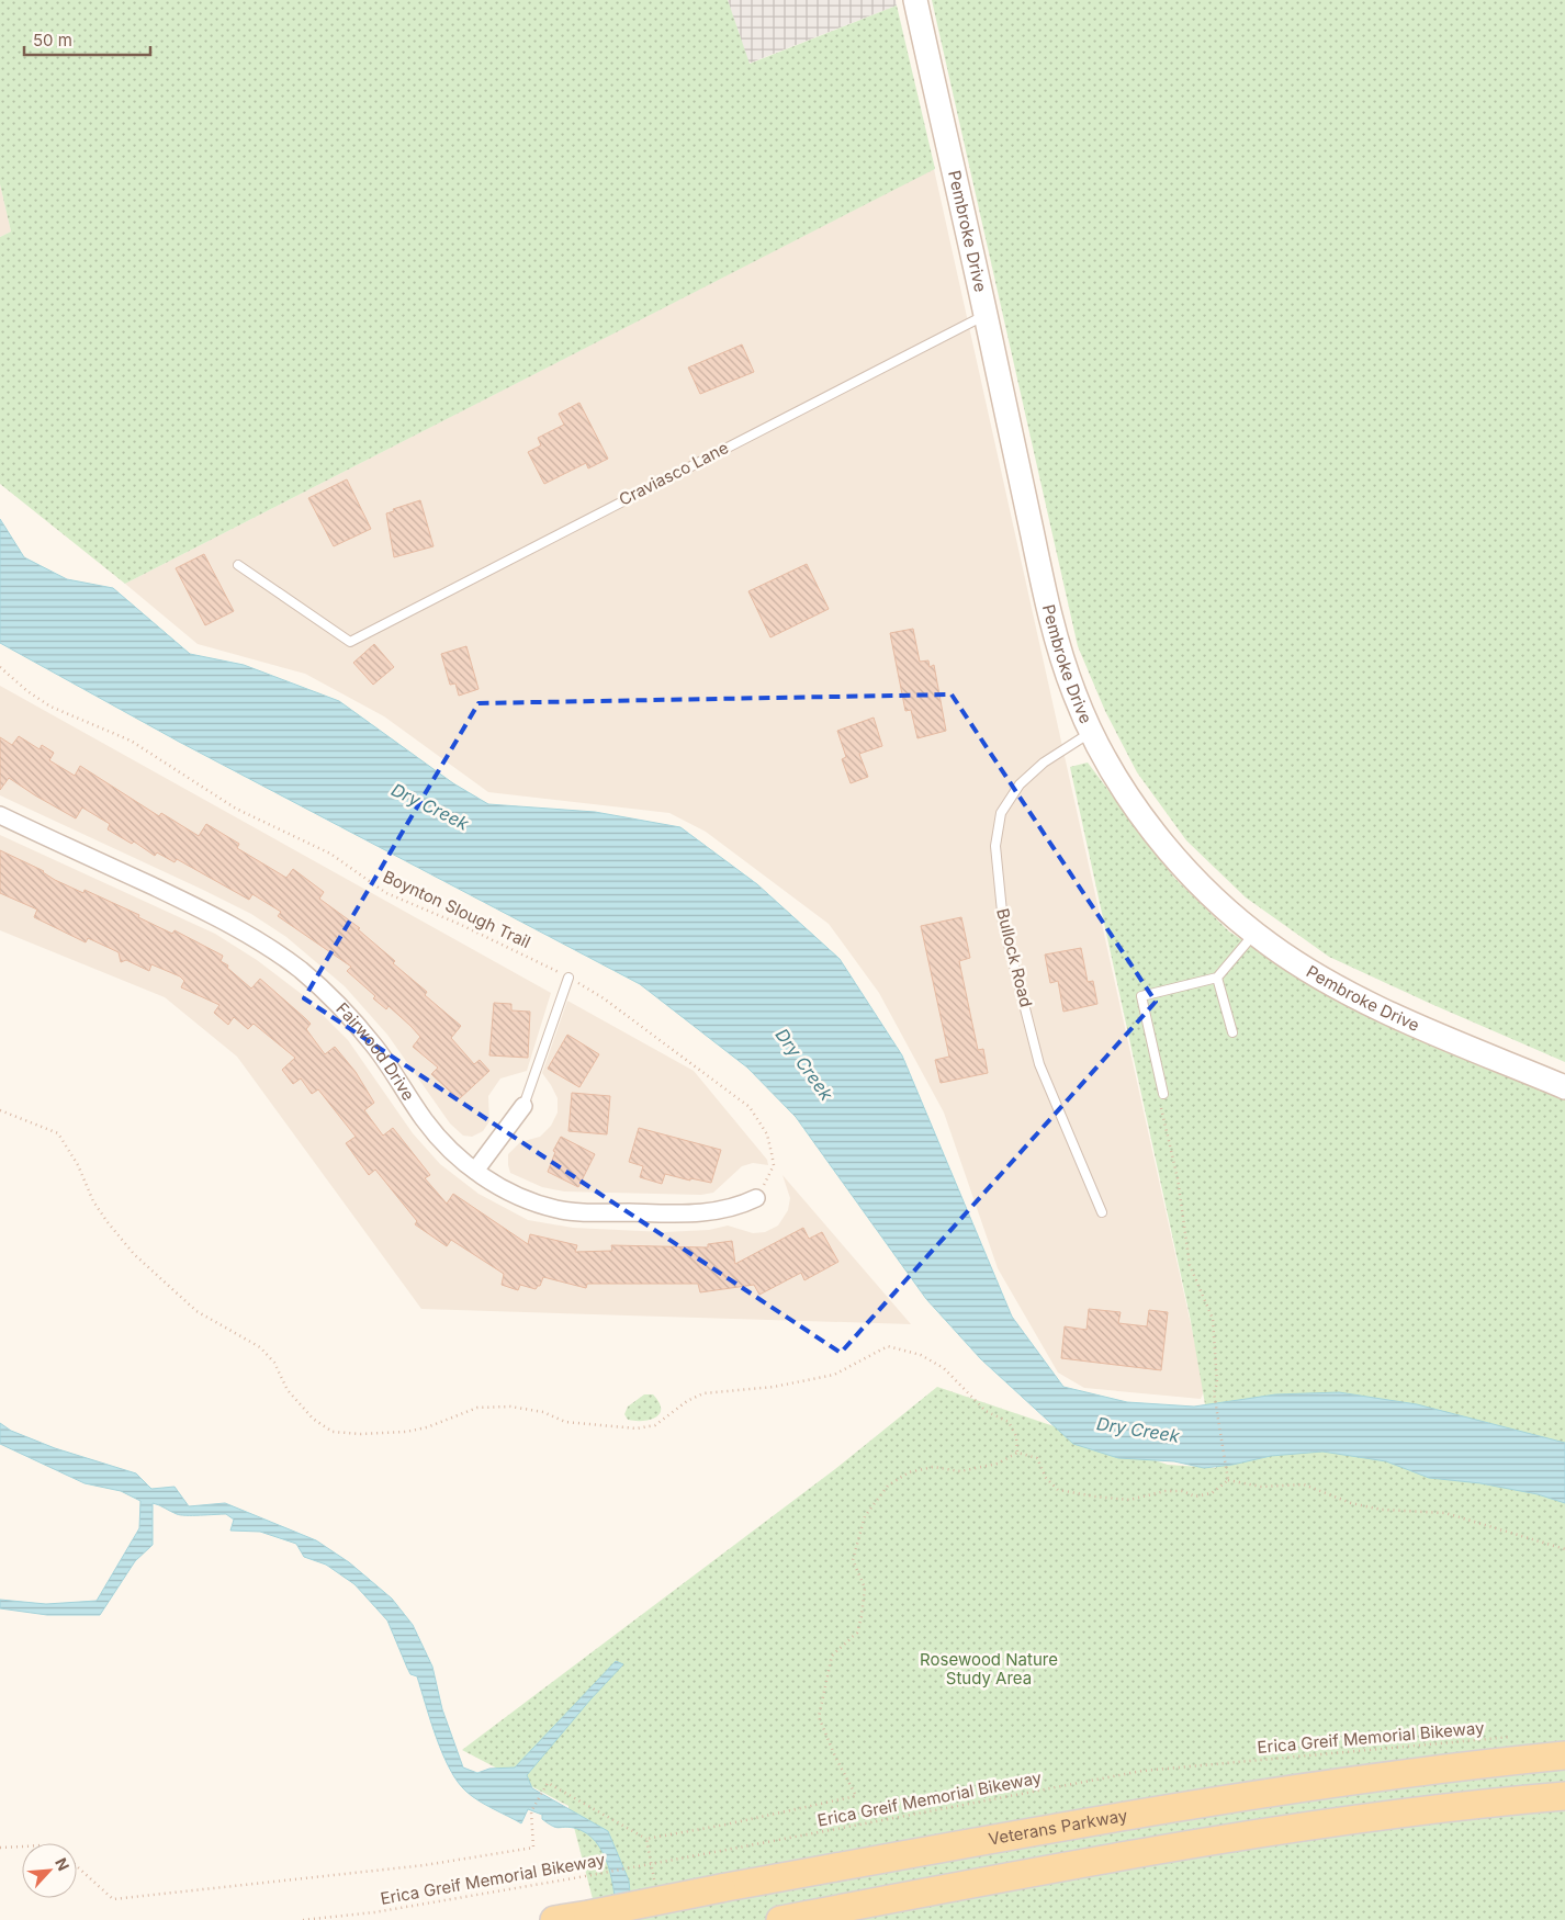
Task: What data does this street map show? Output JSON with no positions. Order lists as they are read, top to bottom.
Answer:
{
  "streets": {
    "main road": ["Veterans Parkway"],
    "street": ["Pembroke Drive", "Fairwood Drive"],
    "lane": ["Craviasco Lane", "Bullock Road"],
    "path": ["Boynton Slough Trail", "Erica Greif Memorial Bikeway"]
  },
  "crossings": [
    ["Pembroke Drive", "Craviasco Lane"],
    ["Pembroke Drive", "Bullock Road"],
    ["Boynton Slough Trail", "Fairwood Drive"]
  ],
  "water": ["Dry Creek"],
  "parks": ["Rosewood Nature Study Area"],
  "scale_bar": "50 m",
  "north": "top right"
}
